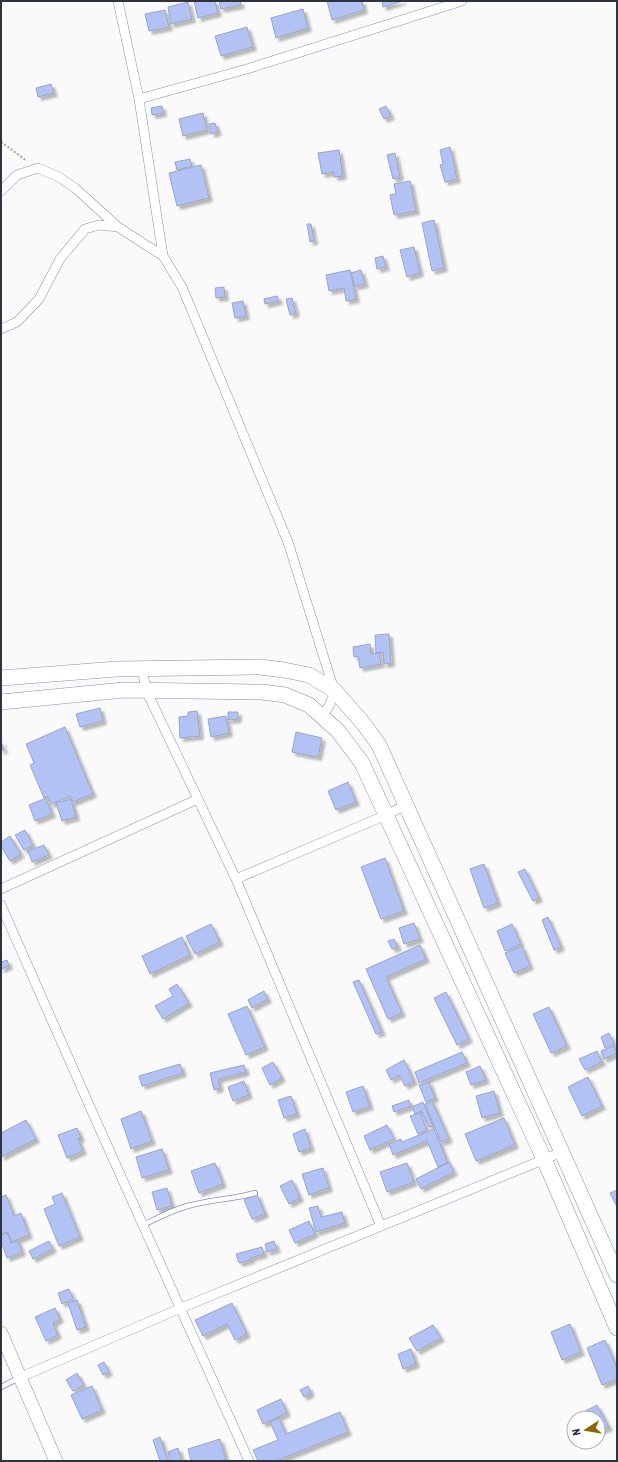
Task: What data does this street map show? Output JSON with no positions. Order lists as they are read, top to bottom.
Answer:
{
  "north": "left"
}
